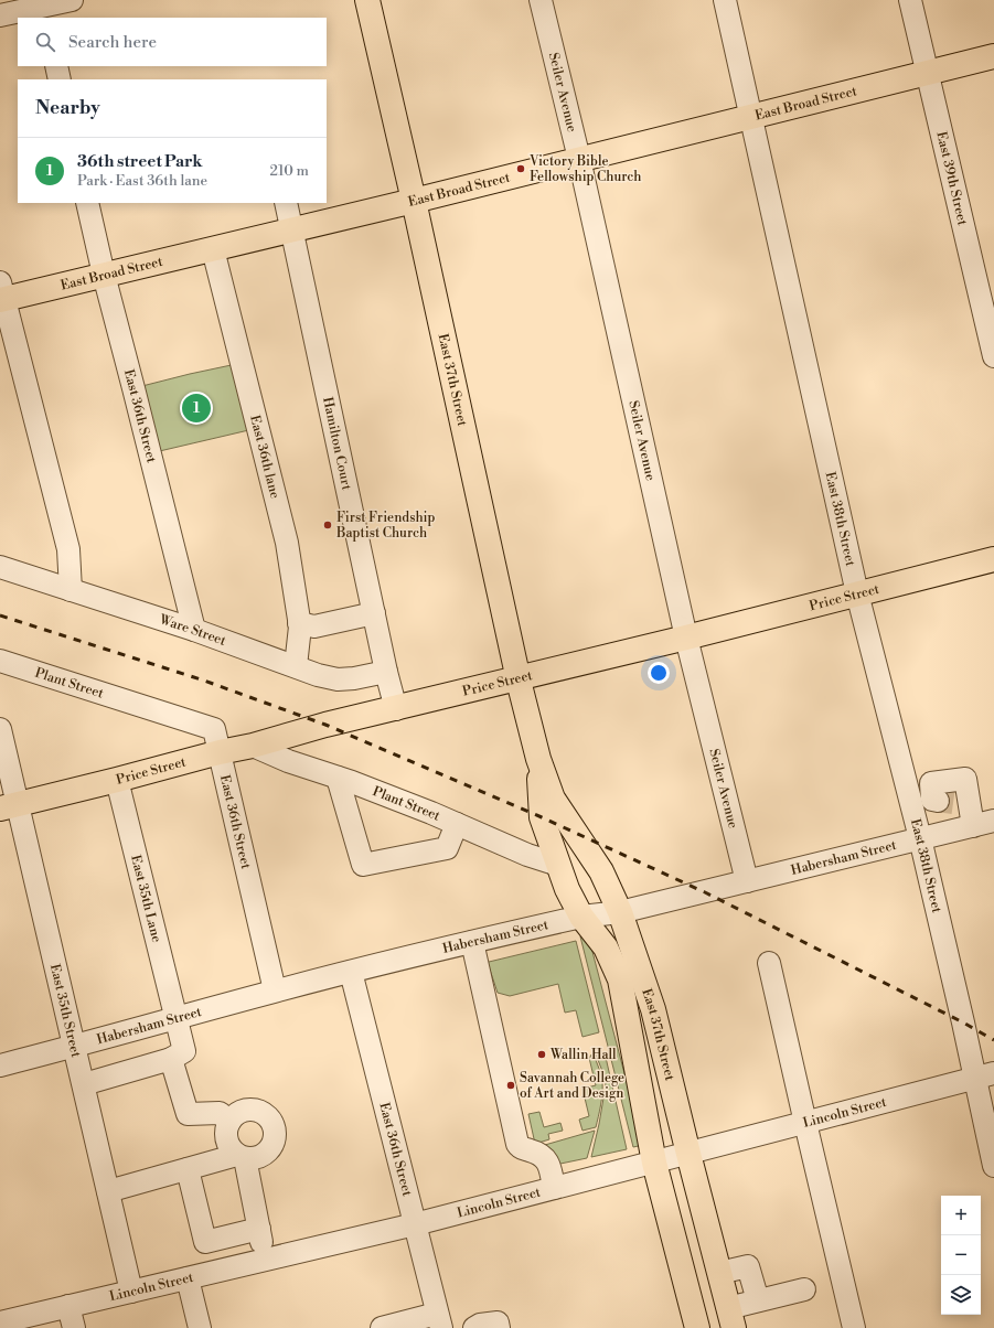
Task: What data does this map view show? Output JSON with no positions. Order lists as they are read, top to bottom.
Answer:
{
  "streets": {
    "main road": ["East Broad Street", "East 37th Street", "Price Street"],
    "street": [
      "Seiler Avenue",
      "East 39th Street",
      "East 36th Street",
      "Hamilton Court",
      "East 36th lane",
      "East 38th Street",
      "Ware Street",
      "Plant Street",
      "Habersham Street",
      "East 35th Lane",
      "East 35th Street",
      "Lincoln Street"
    ]
  },
  "crossings": [
    ["Seiler Avenue", "East Broad Street"],
    ["Seiler Avenue", "Price Street"],
    ["Seiler Avenue", "Habersham Street"],
    ["East Broad Street", "East 39th Street"],
    ["East Broad Street", "East 37th Street"],
    ["East Broad Street", "East 36th Street"],
    ["East Broad Street", "Hamilton Court"],
    ["East Broad Street", "East 36th lane"],
    ["East Broad Street", "East 38th Street"],
    ["East 37th Street", "Price Street"],
    ["East 37th Street", "Plant Street"],
    ["East 37th Street", "Habersham Street"],
    ["East 37th Street", "Lincoln Street"],
    ["East 36th Street", "Price Street"],
    ["East 36th Street", "Ware Street"],
    ["East 36th Street", "Plant Street"],
    ["East 36th Street", "Habersham Street"],
    ["East 36th Street", "Lincoln Street"],
    ["Hamilton Court", "Price Street"],
    ["Hamilton Court", "Ware Street"],
    ["East 36th lane", "Ware Street"],
    ["East 38th Street", "Price Street"],
    ["East 38th Street", "Habersham Street"],
    ["East 38th Street", "Lincoln Street"],
    ["Price Street", "Plant Street"],
    ["Price Street", "East 35th Lane"],
    ["Price Street", "East 35th Street"],
    ["Habersham Street", "East 35th Lane"],
    ["Habersham Street", "East 35th Street"],
    ["East 35th Street", "Lincoln Street"]
  ],
  "places": [
    "Victory Bible Fellowship Church",
    "First Friendship Baptist Church",
    "Wallin Hall",
    "Savannah College of Art and Design"
  ],
  "page": {
    "search": "Search here",
    "heading": "Nearby",
    "list": [
      {
        "mark": "1",
        "name": "36th street Park",
        "note": "Park · East 36th lane",
        "value": "210 m"
      }
    ],
    "pins": "1",
    "map_buttons": ["+", "−"]
  }
}
